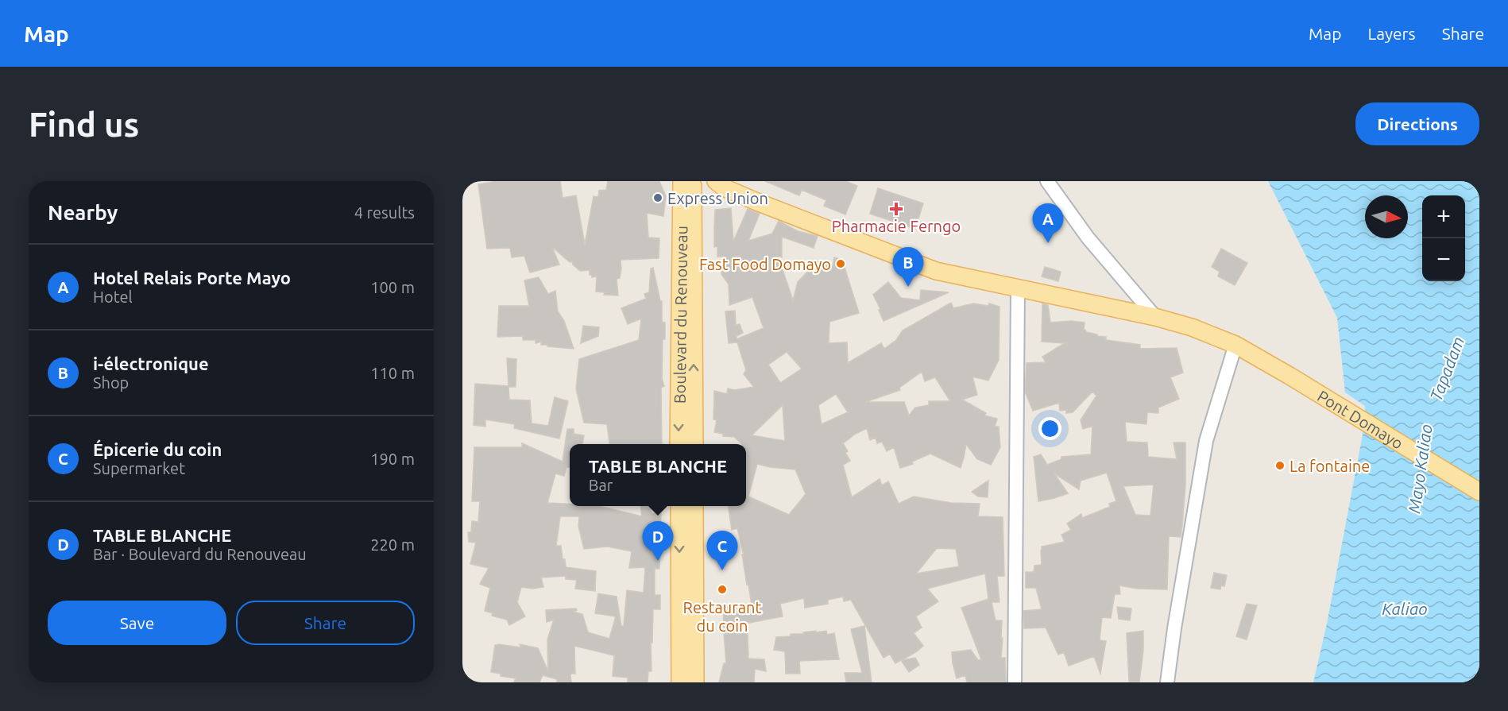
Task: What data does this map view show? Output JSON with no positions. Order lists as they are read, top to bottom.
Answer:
{
  "streets": {
    "main road": ["Boulevard du Renouveau", "Pont Domayo"]
  },
  "water": ["Tapadam", "Mayo Kaliao", "Kaliao"],
  "places": {
    "other": [
      "Express Union",
      "Fast Food Domayo",
      "La fontaine",
      "Restaurant du coin"
    ],
    "health": ["Pharmacie Ferngo"]
  },
  "north": "right",
  "page": {
    "header": "Map",
    "nav": ["Map", "Layers", "Share"],
    "buttons": [
      "Directions",
      ["Save", "Share"]
    ],
    "title": "Find us",
    "heading": ["Nearby", "4 results"],
    "map_buttons": ["+", "−"],
    "pins": [
      "A",
      "B",
      "D",
      "C"
    ],
    "list": [
      {
        "mark": "A",
        "name": "Hotel Relais Porte Mayo",
        "note": "Hotel",
        "value": "100 m"
      },
      {
        "mark": "B",
        "name": "i-électronique",
        "note": "Shop",
        "value": "110 m"
      },
      {
        "mark": "C",
        "name": "Épicerie du coin",
        "note": "Supermarket",
        "value": "190 m"
      },
      {
        "mark": "D",
        "name": "TABLE BLANCHE",
        "note": "Bar · Boulevard du Renouveau",
        "value": "220 m"
      }
    ],
    "popup": ["TABLE BLANCHE", "Bar"]
  }
}
